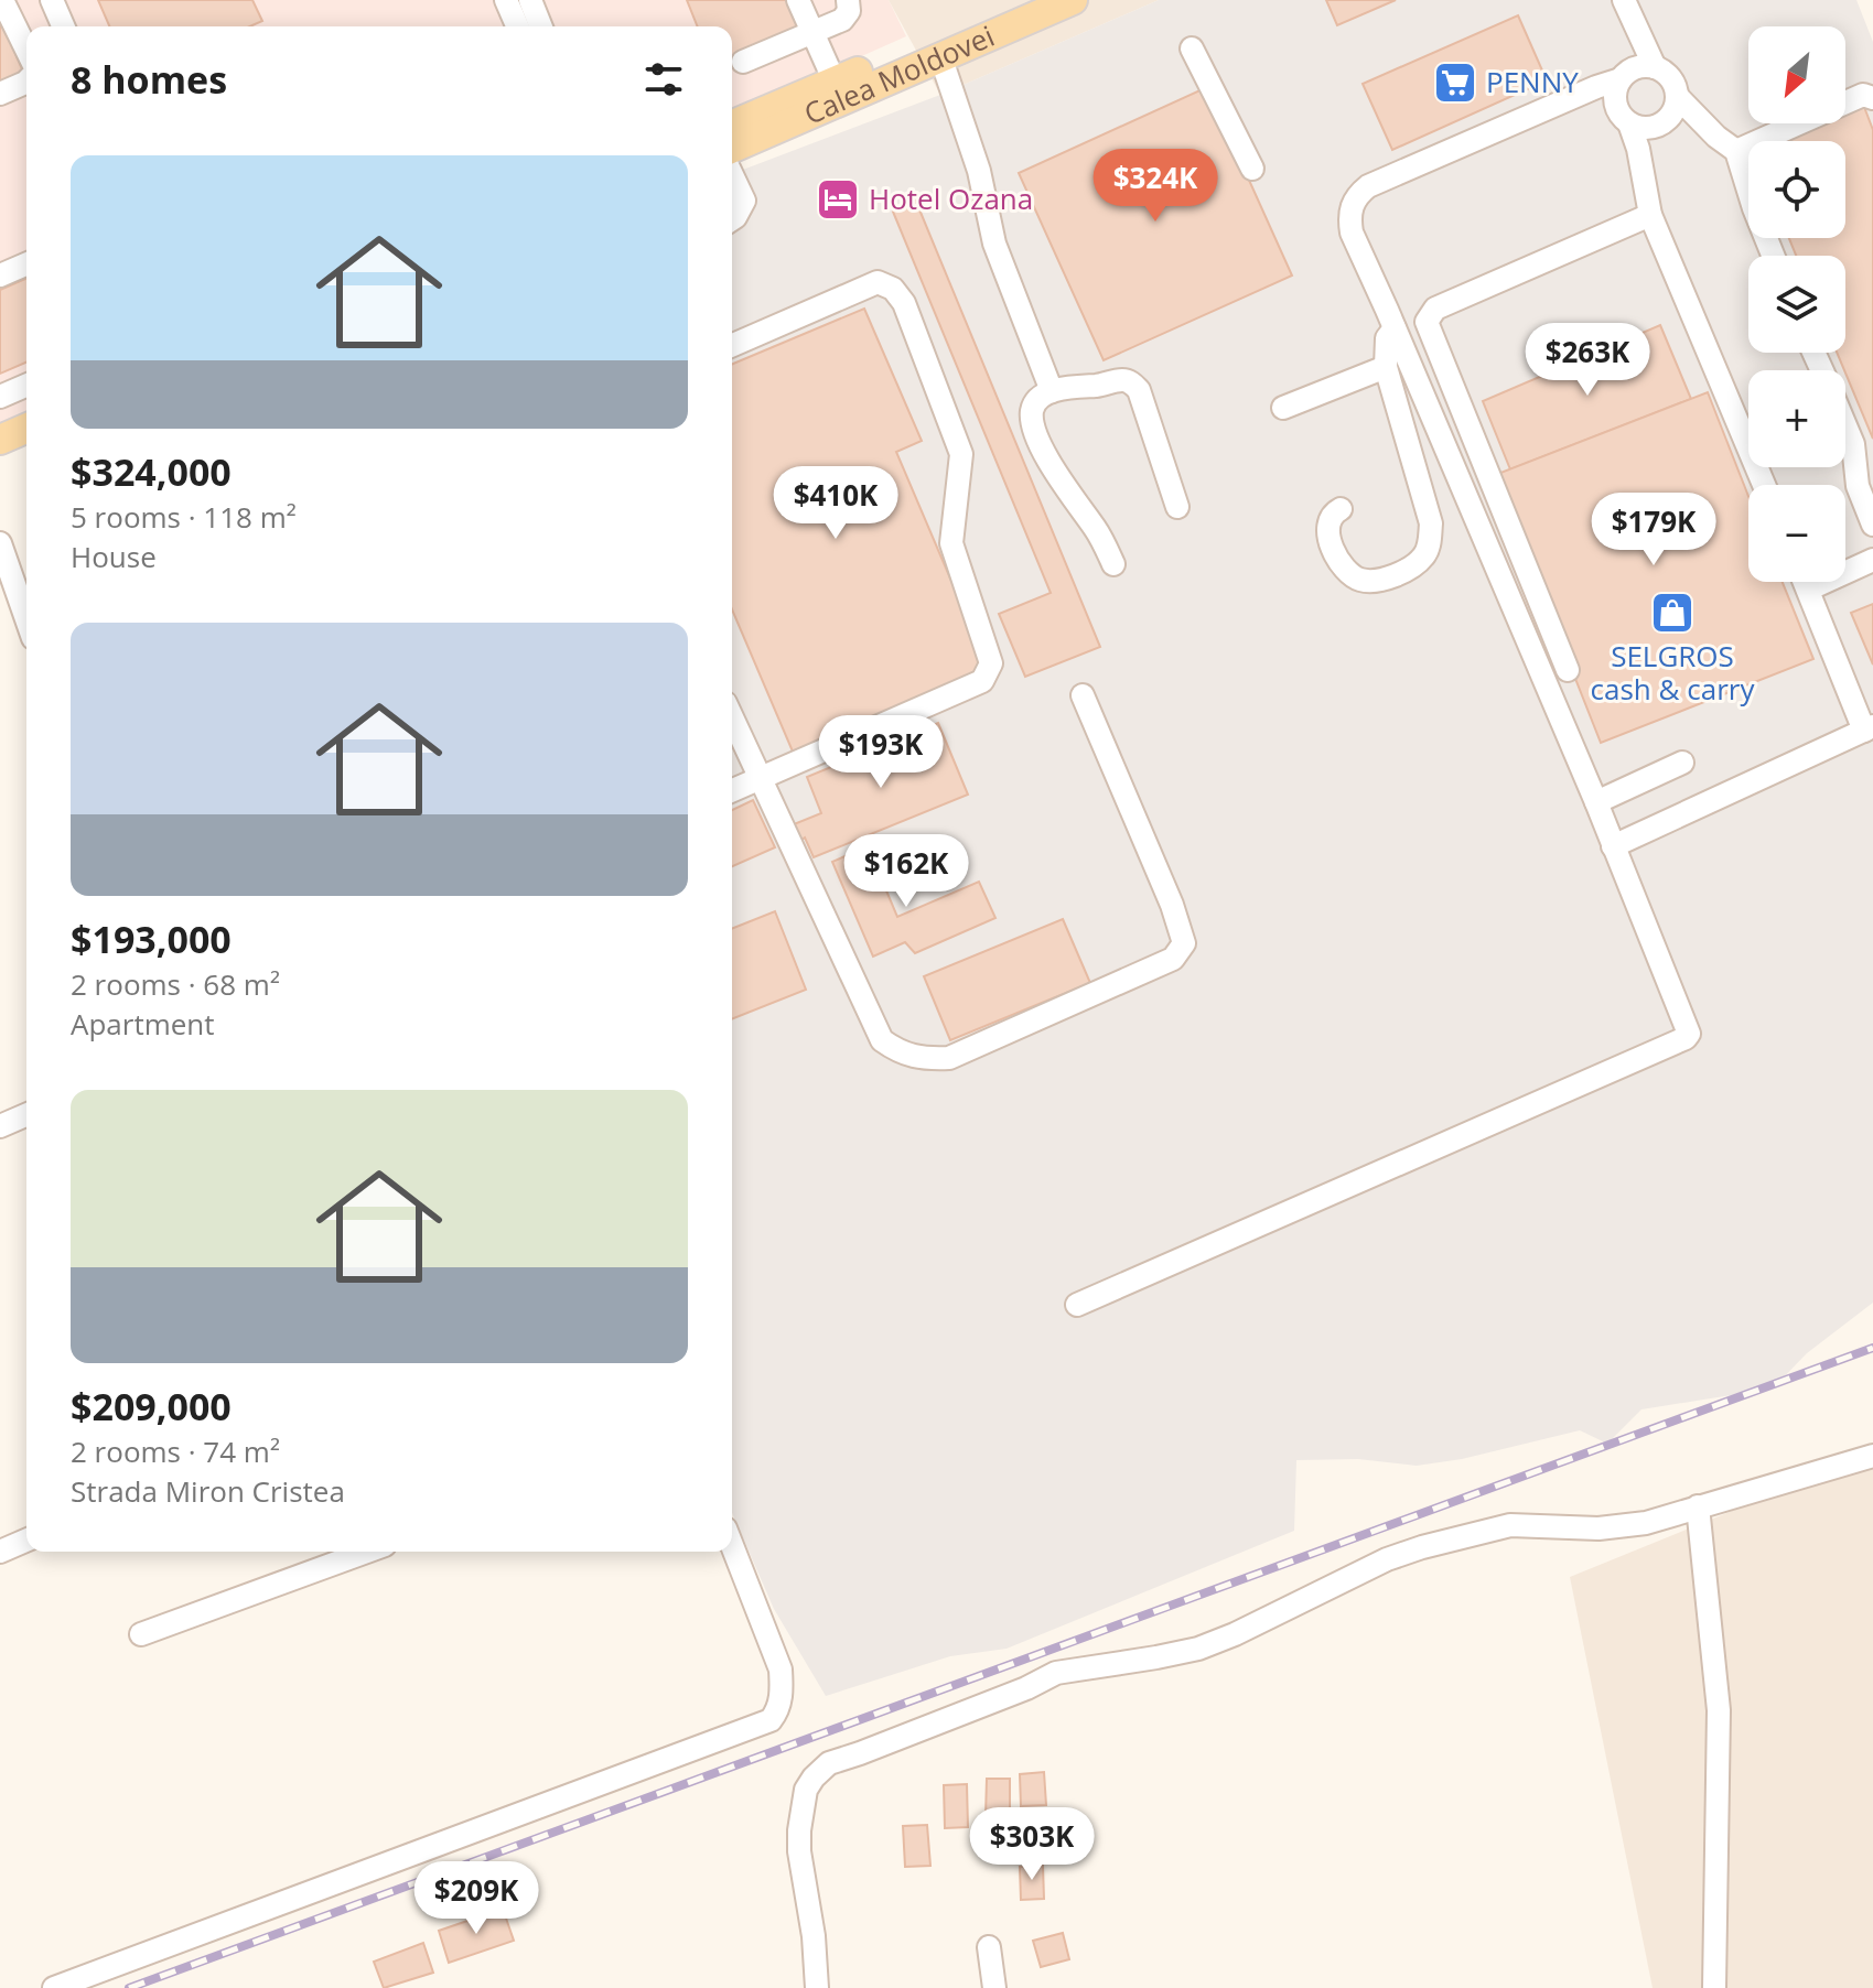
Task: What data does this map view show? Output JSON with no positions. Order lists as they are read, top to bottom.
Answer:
{
  "streets": {
    "main road": ["Calea Moldovei"]
  },
  "places": {
    "supermarket": ["PENNY"],
    "hotel": ["Hotel Ozana"],
    "shop": ["SELGROS cash & carry"]
  },
  "north": "bottom left",
  "page": {
    "map_buttons": ["+", "−"],
    "heading": "8 homes",
    "list": [
      {
        "name": "$324,000",
        "note": "5 rooms · 118 m² · House"
      },
      {
        "name": "$193,000",
        "note": "2 rooms · 68 m² · Apartment"
      },
      {
        "name": "$209,000",
        "note": "2 rooms · 74 m² · Strada Miron Cristea"
      }
    ],
    "price": [
      "$324K",
      "$263K",
      "$410K",
      "$179K",
      "$193K",
      "$162K",
      "$303K",
      "$209K"
    ]
  }
}
